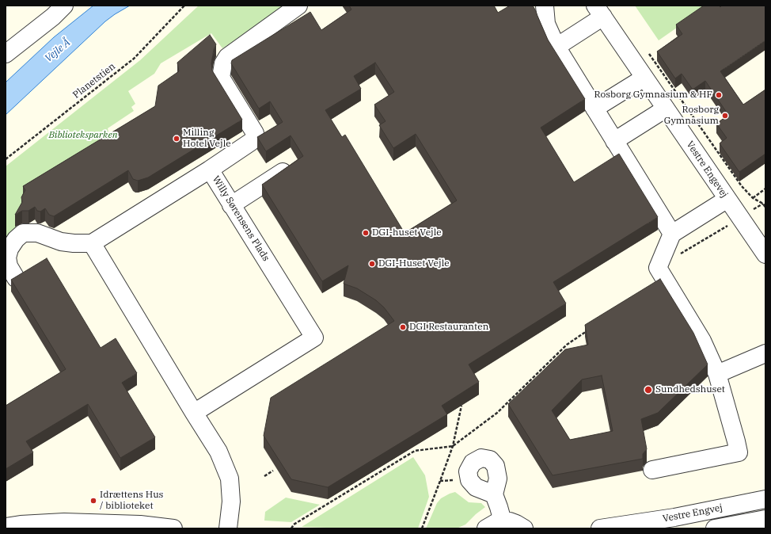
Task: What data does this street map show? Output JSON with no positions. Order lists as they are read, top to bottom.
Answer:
{
  "streets": {
    "street": ["Vestre Engevej", "Willy Sørensens Plads", "Vestre Engvej"],
    "path": ["Planetstien"]
  },
  "water": ["Vejle Å"],
  "parks": ["Biblioteksparken"],
  "places": [
    "Rosborg Gymnasium & HF",
    "Rosborg Gymnasium",
    "Milling Hotel Vejle",
    "DGI-huset Vejle",
    "DGI-Huset Vejle",
    "DGI Restauranten",
    "Sundhedshuset",
    "Idrættens Hus / biblioteket"
  ]
}
